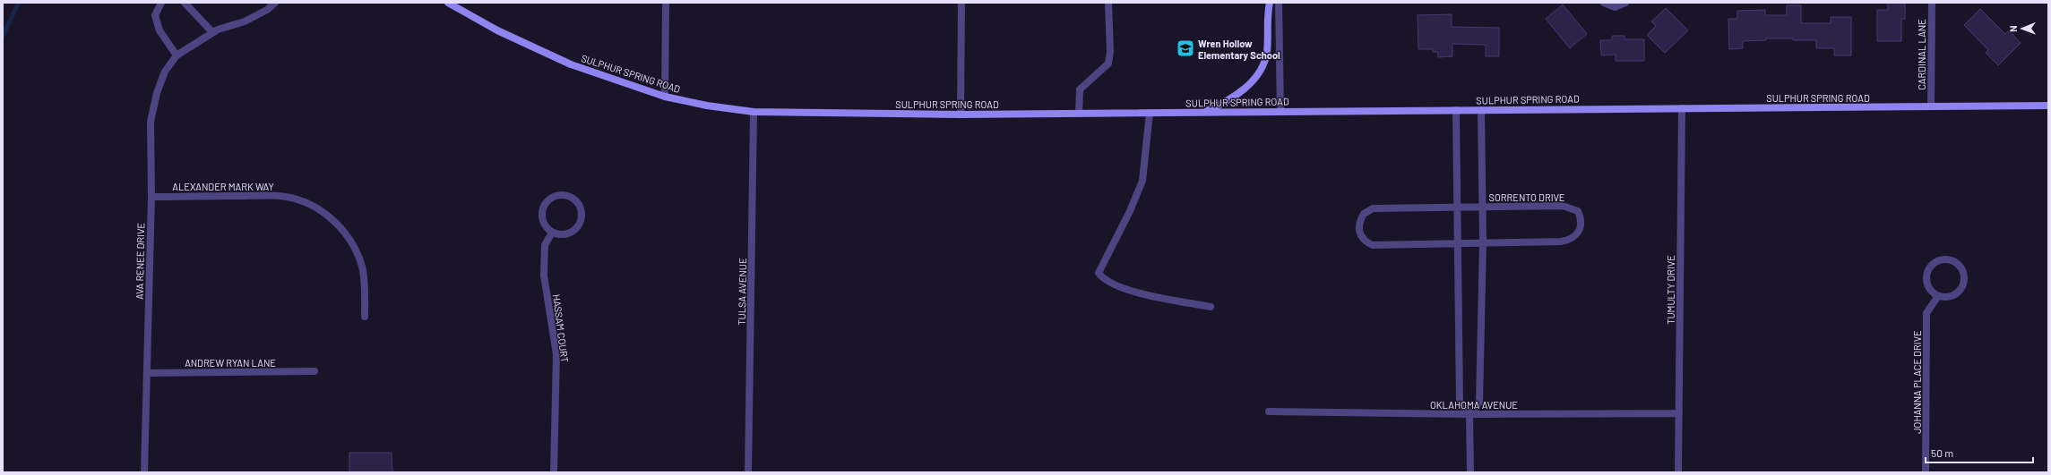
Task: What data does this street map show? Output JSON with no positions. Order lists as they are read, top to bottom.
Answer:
{
  "streets": {
    "main road": ["SULPHUR SPRING ROAD"],
    "street": [
      "CARDINAL LANE",
      "ALEXANDER MARK WAY",
      "SORRENTO DRIVE",
      "AVA RENEE DRIVE",
      "TUMULTY DRIVE",
      "TULSA AVENUE",
      "HASSAM COURT",
      "ANDREW RYAN LANE",
      "JOHANNA PLACE DRIVE",
      "OKLAHOMA AVENUE"
    ]
  },
  "crossings": [
    ["CARDINAL LANE", "SULPHUR SPRING ROAD"],
    ["SULPHUR SPRING ROAD", "SORRENTO DRIVE"],
    ["SULPHUR SPRING ROAD", "TUMULTY DRIVE"],
    ["SULPHUR SPRING ROAD", "TULSA AVENUE"],
    ["ALEXANDER MARK WAY", "AVA RENEE DRIVE"],
    ["SORRENTO DRIVE", "OKLAHOMA AVENUE"],
    ["AVA RENEE DRIVE", "ANDREW RYAN LANE"],
    ["TUMULTY DRIVE", "OKLAHOMA AVENUE"]
  ],
  "places": {
    "school or university": ["Wren Hollow Elementary School"]
  },
  "scale_bar": "50 m",
  "north": "left"
}
